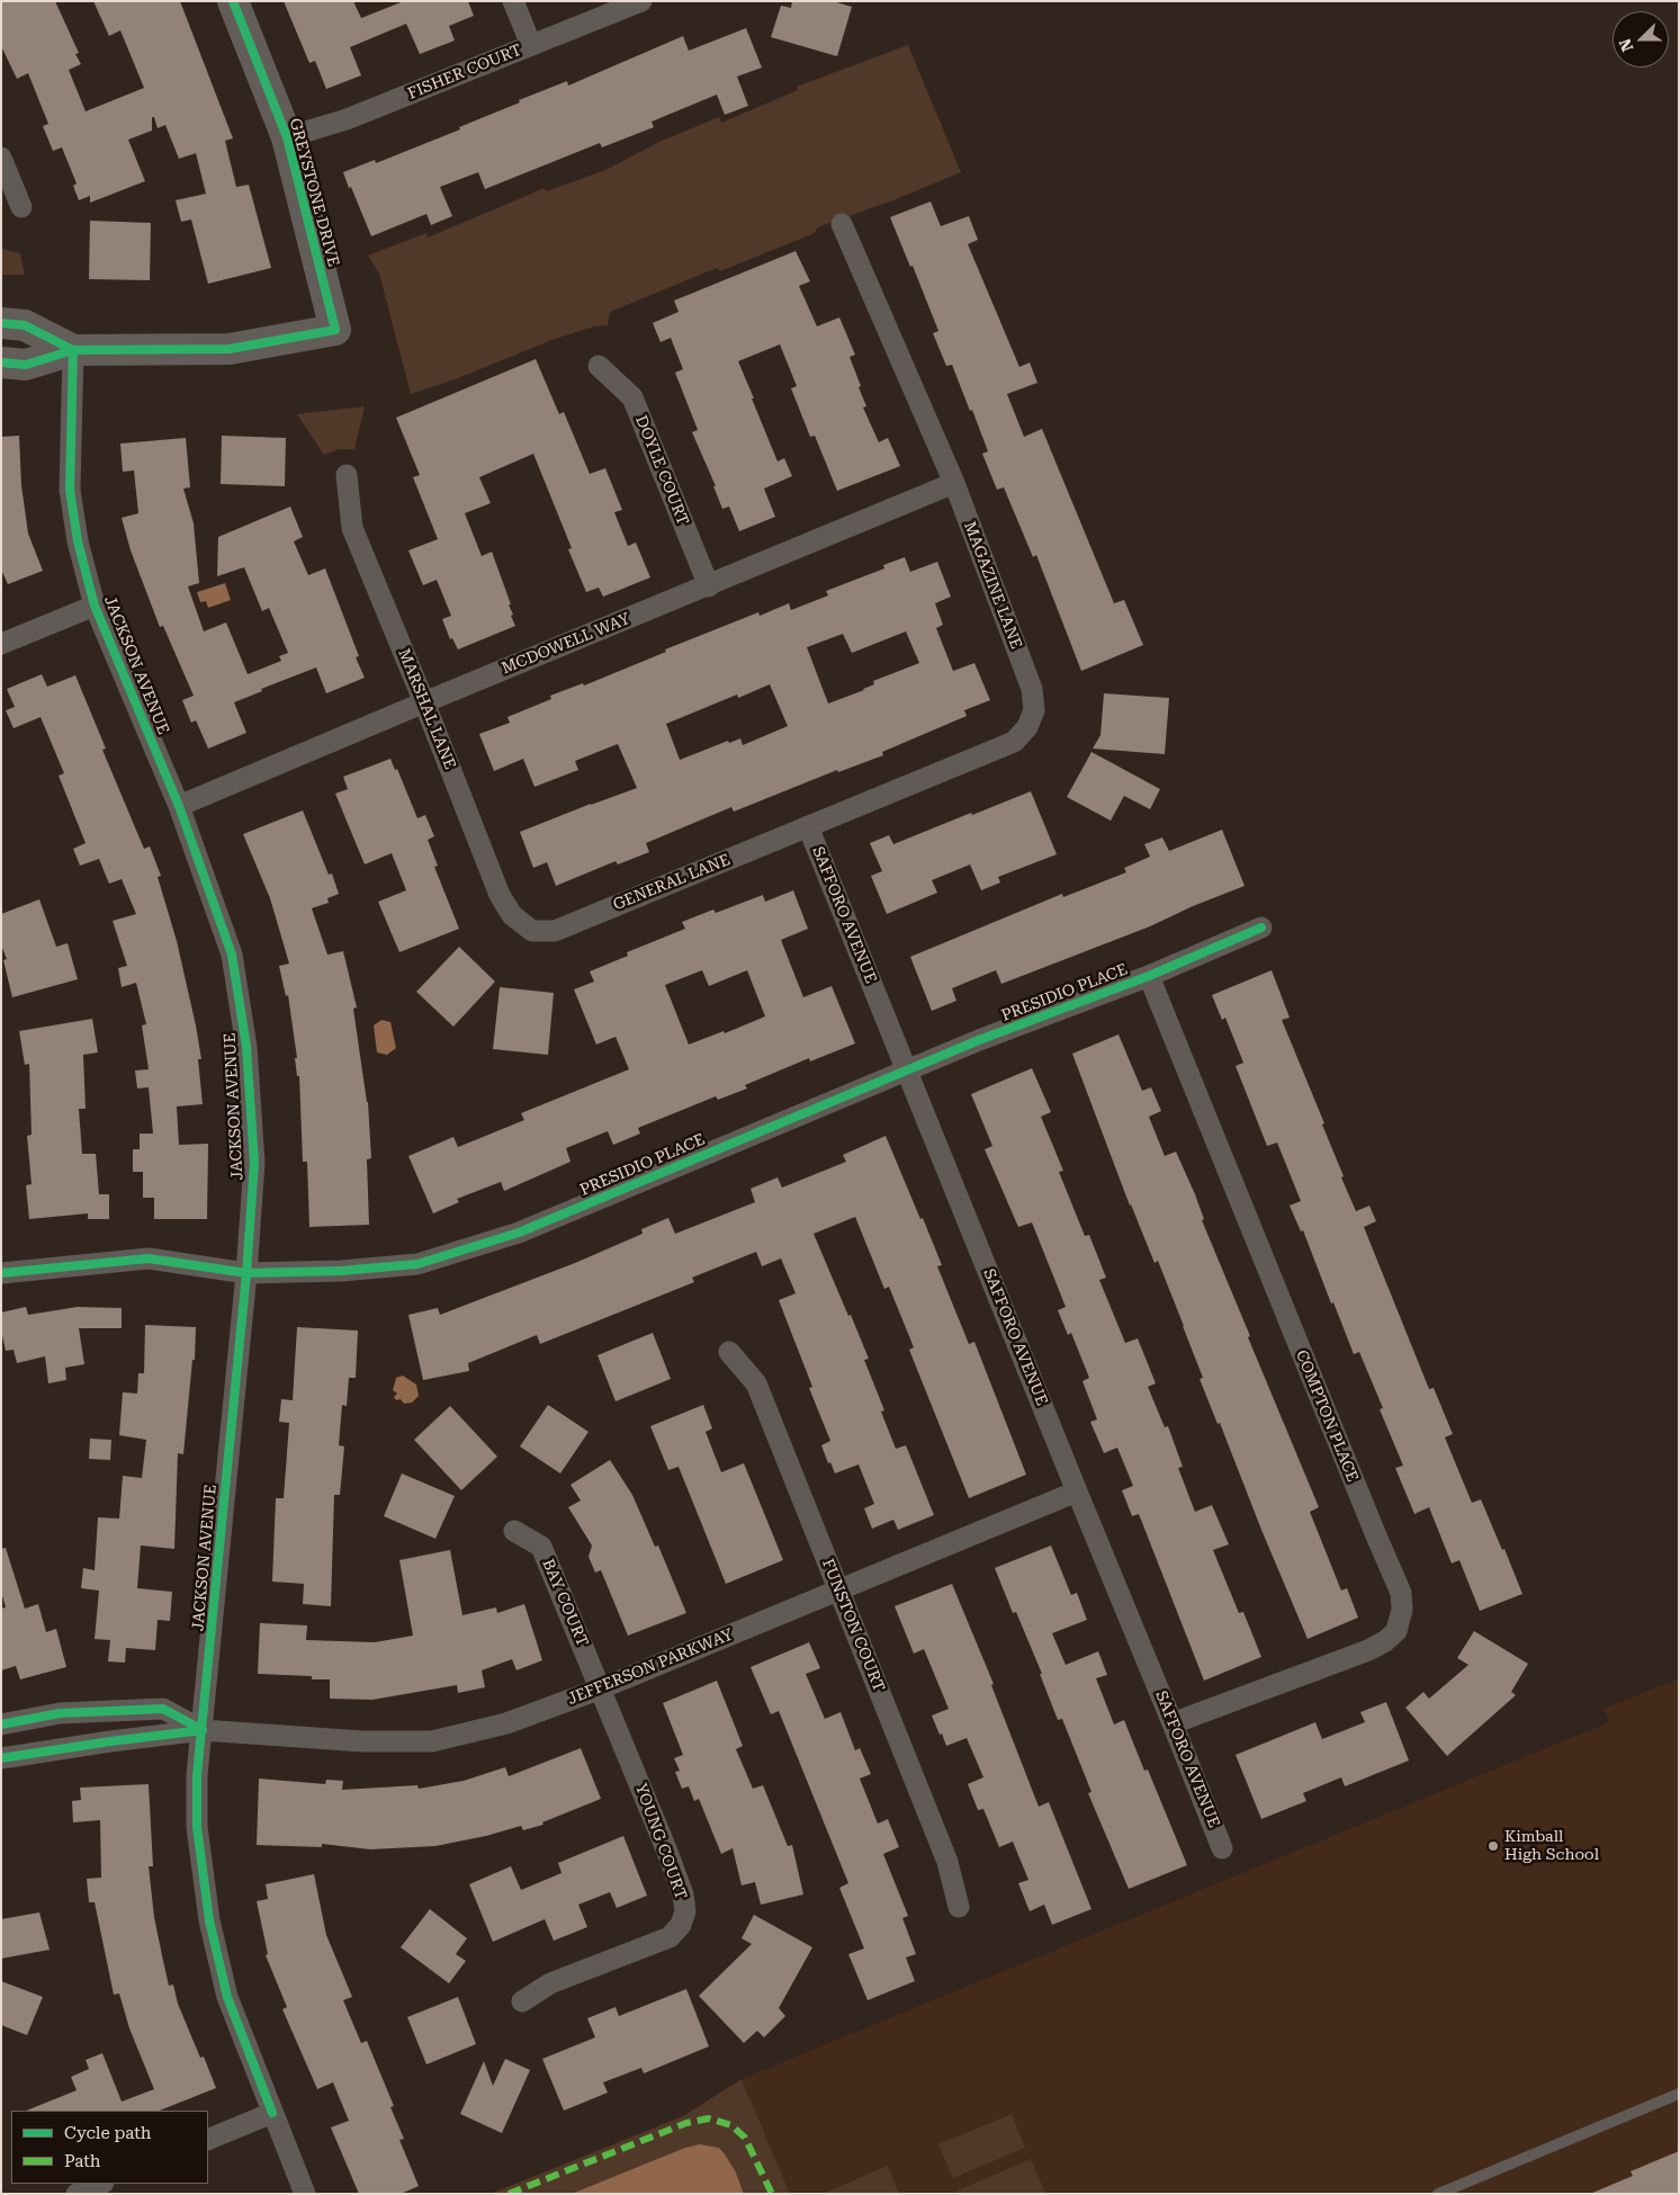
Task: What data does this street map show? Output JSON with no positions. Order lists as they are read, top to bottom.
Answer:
{
  "streets": {
    "street": [
      "FISHER COURT",
      "GREYSTONE DRIVE",
      "DOYLE COURT",
      "MAGAZINE LANE",
      "MCDOWELL WAY",
      "JACKSON AVENUE",
      "MARSHAL LANE",
      "GENERAL LANE",
      "SAFFORO AVENUE",
      "PRESIDIO PLACE",
      "COMPTON PLACE",
      "BAY COURT",
      "FUNSTON COURT",
      "JEFFERSON PARKWAY",
      "YOUNG COURT"
    ]
  },
  "crossings": [
    ["FISHER COURT", "GREYSTONE DRIVE"],
    ["GREYSTONE DRIVE", "JACKSON AVENUE"],
    ["DOYLE COURT", "MCDOWELL WAY"],
    ["MAGAZINE LANE", "MCDOWELL WAY"],
    ["MAGAZINE LANE", "GENERAL LANE"],
    ["MAGAZINE LANE", "SAFFORO AVENUE"],
    ["MCDOWELL WAY", "JACKSON AVENUE"],
    ["MCDOWELL WAY", "MARSHAL LANE"],
    ["JACKSON AVENUE", "PRESIDIO PLACE"],
    ["JACKSON AVENUE", "JEFFERSON PARKWAY"],
    ["MARSHAL LANE", "GENERAL LANE"],
    ["GENERAL LANE", "SAFFORO AVENUE"],
    ["SAFFORO AVENUE", "PRESIDIO PLACE"],
    ["SAFFORO AVENUE", "COMPTON PLACE"],
    ["SAFFORO AVENUE", "JEFFERSON PARKWAY"],
    ["PRESIDIO PLACE", "COMPTON PLACE"],
    ["BAY COURT", "JEFFERSON PARKWAY"],
    ["BAY COURT", "YOUNG COURT"],
    ["FUNSTON COURT", "JEFFERSON PARKWAY"],
    ["JEFFERSON PARKWAY", "YOUNG COURT"]
  ],
  "places": ["Kimball High School"],
  "legend": ["Cycle path", "Path"],
  "north": "left"
}
